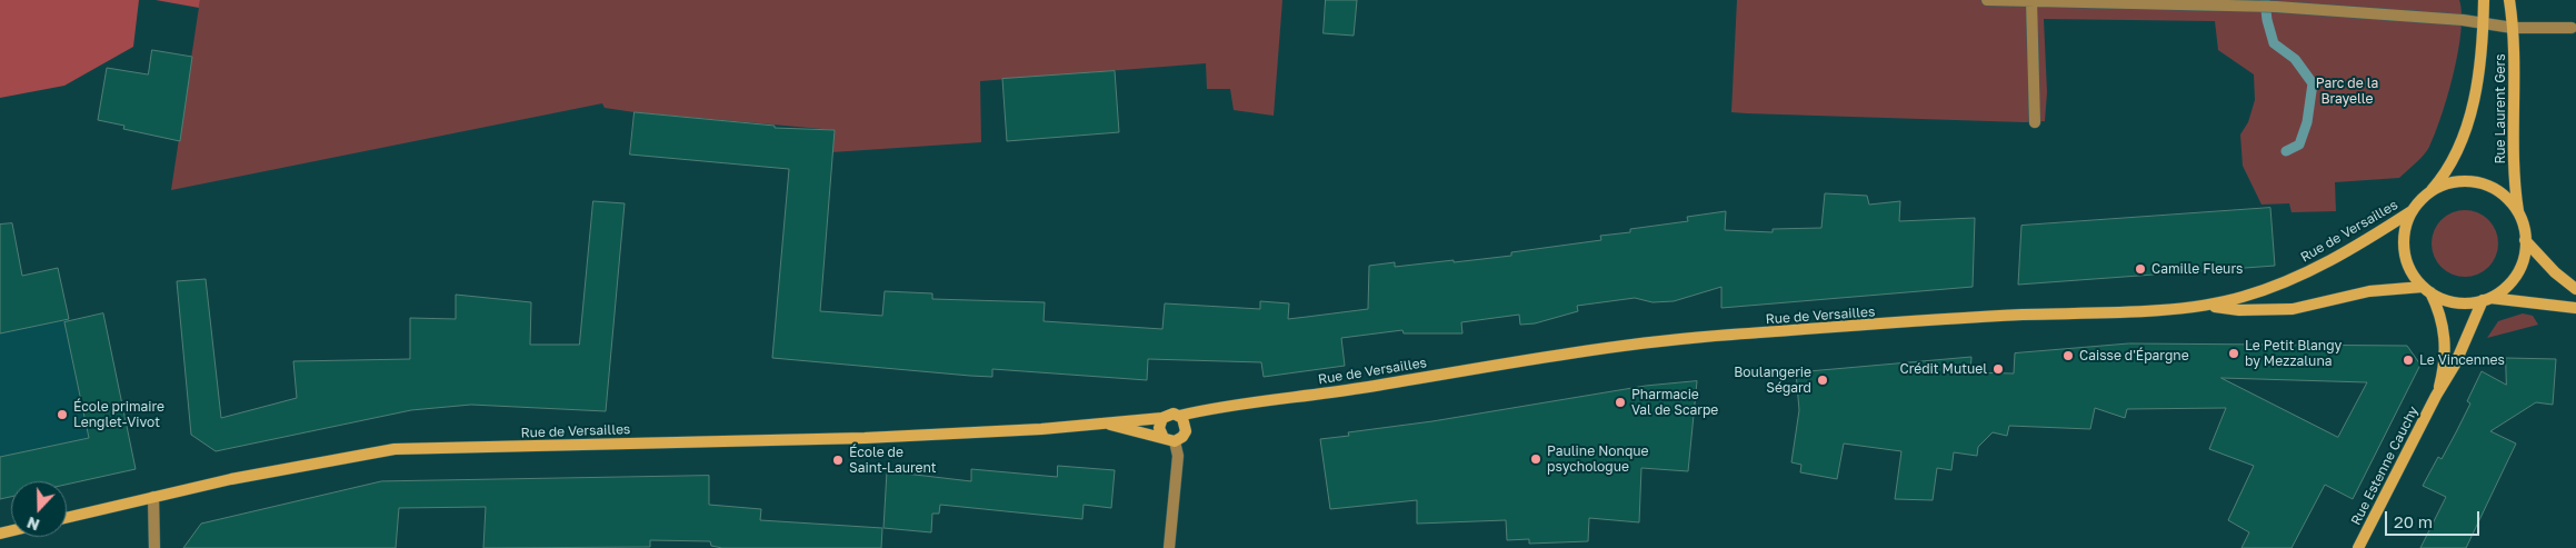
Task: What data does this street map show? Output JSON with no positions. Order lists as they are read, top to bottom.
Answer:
{
  "streets": {
    "street": ["Rue Laurent Gers", "Rue de Versailles", "Rue Estenne Cauchy"]
  },
  "crossings": [
    ["Rue Laurent Gers", "Rue de Versailles"],
    ["Rue Laurent Gers", "Rue Estenne Cauchy"],
    ["Rue de Versailles", "Rue Estenne Cauchy"]
  ],
  "parks": ["Parc de la Brayelle"],
  "places": [
    "Camille Fleurs",
    "Le Petit Blangy by Mezzaluna",
    "Caisse d'Épargne",
    "Le Vincennes",
    "Crédit Mutuel",
    "Boulangerie Ségard",
    "Pharmacie Val de Scarpe",
    "École primaire Lenglet-Vivot",
    "Pauline Nonque psychologue",
    "École de Saint-Laurent"
  ],
  "scale_bar": "20 m",
  "north": "bottom"
}
